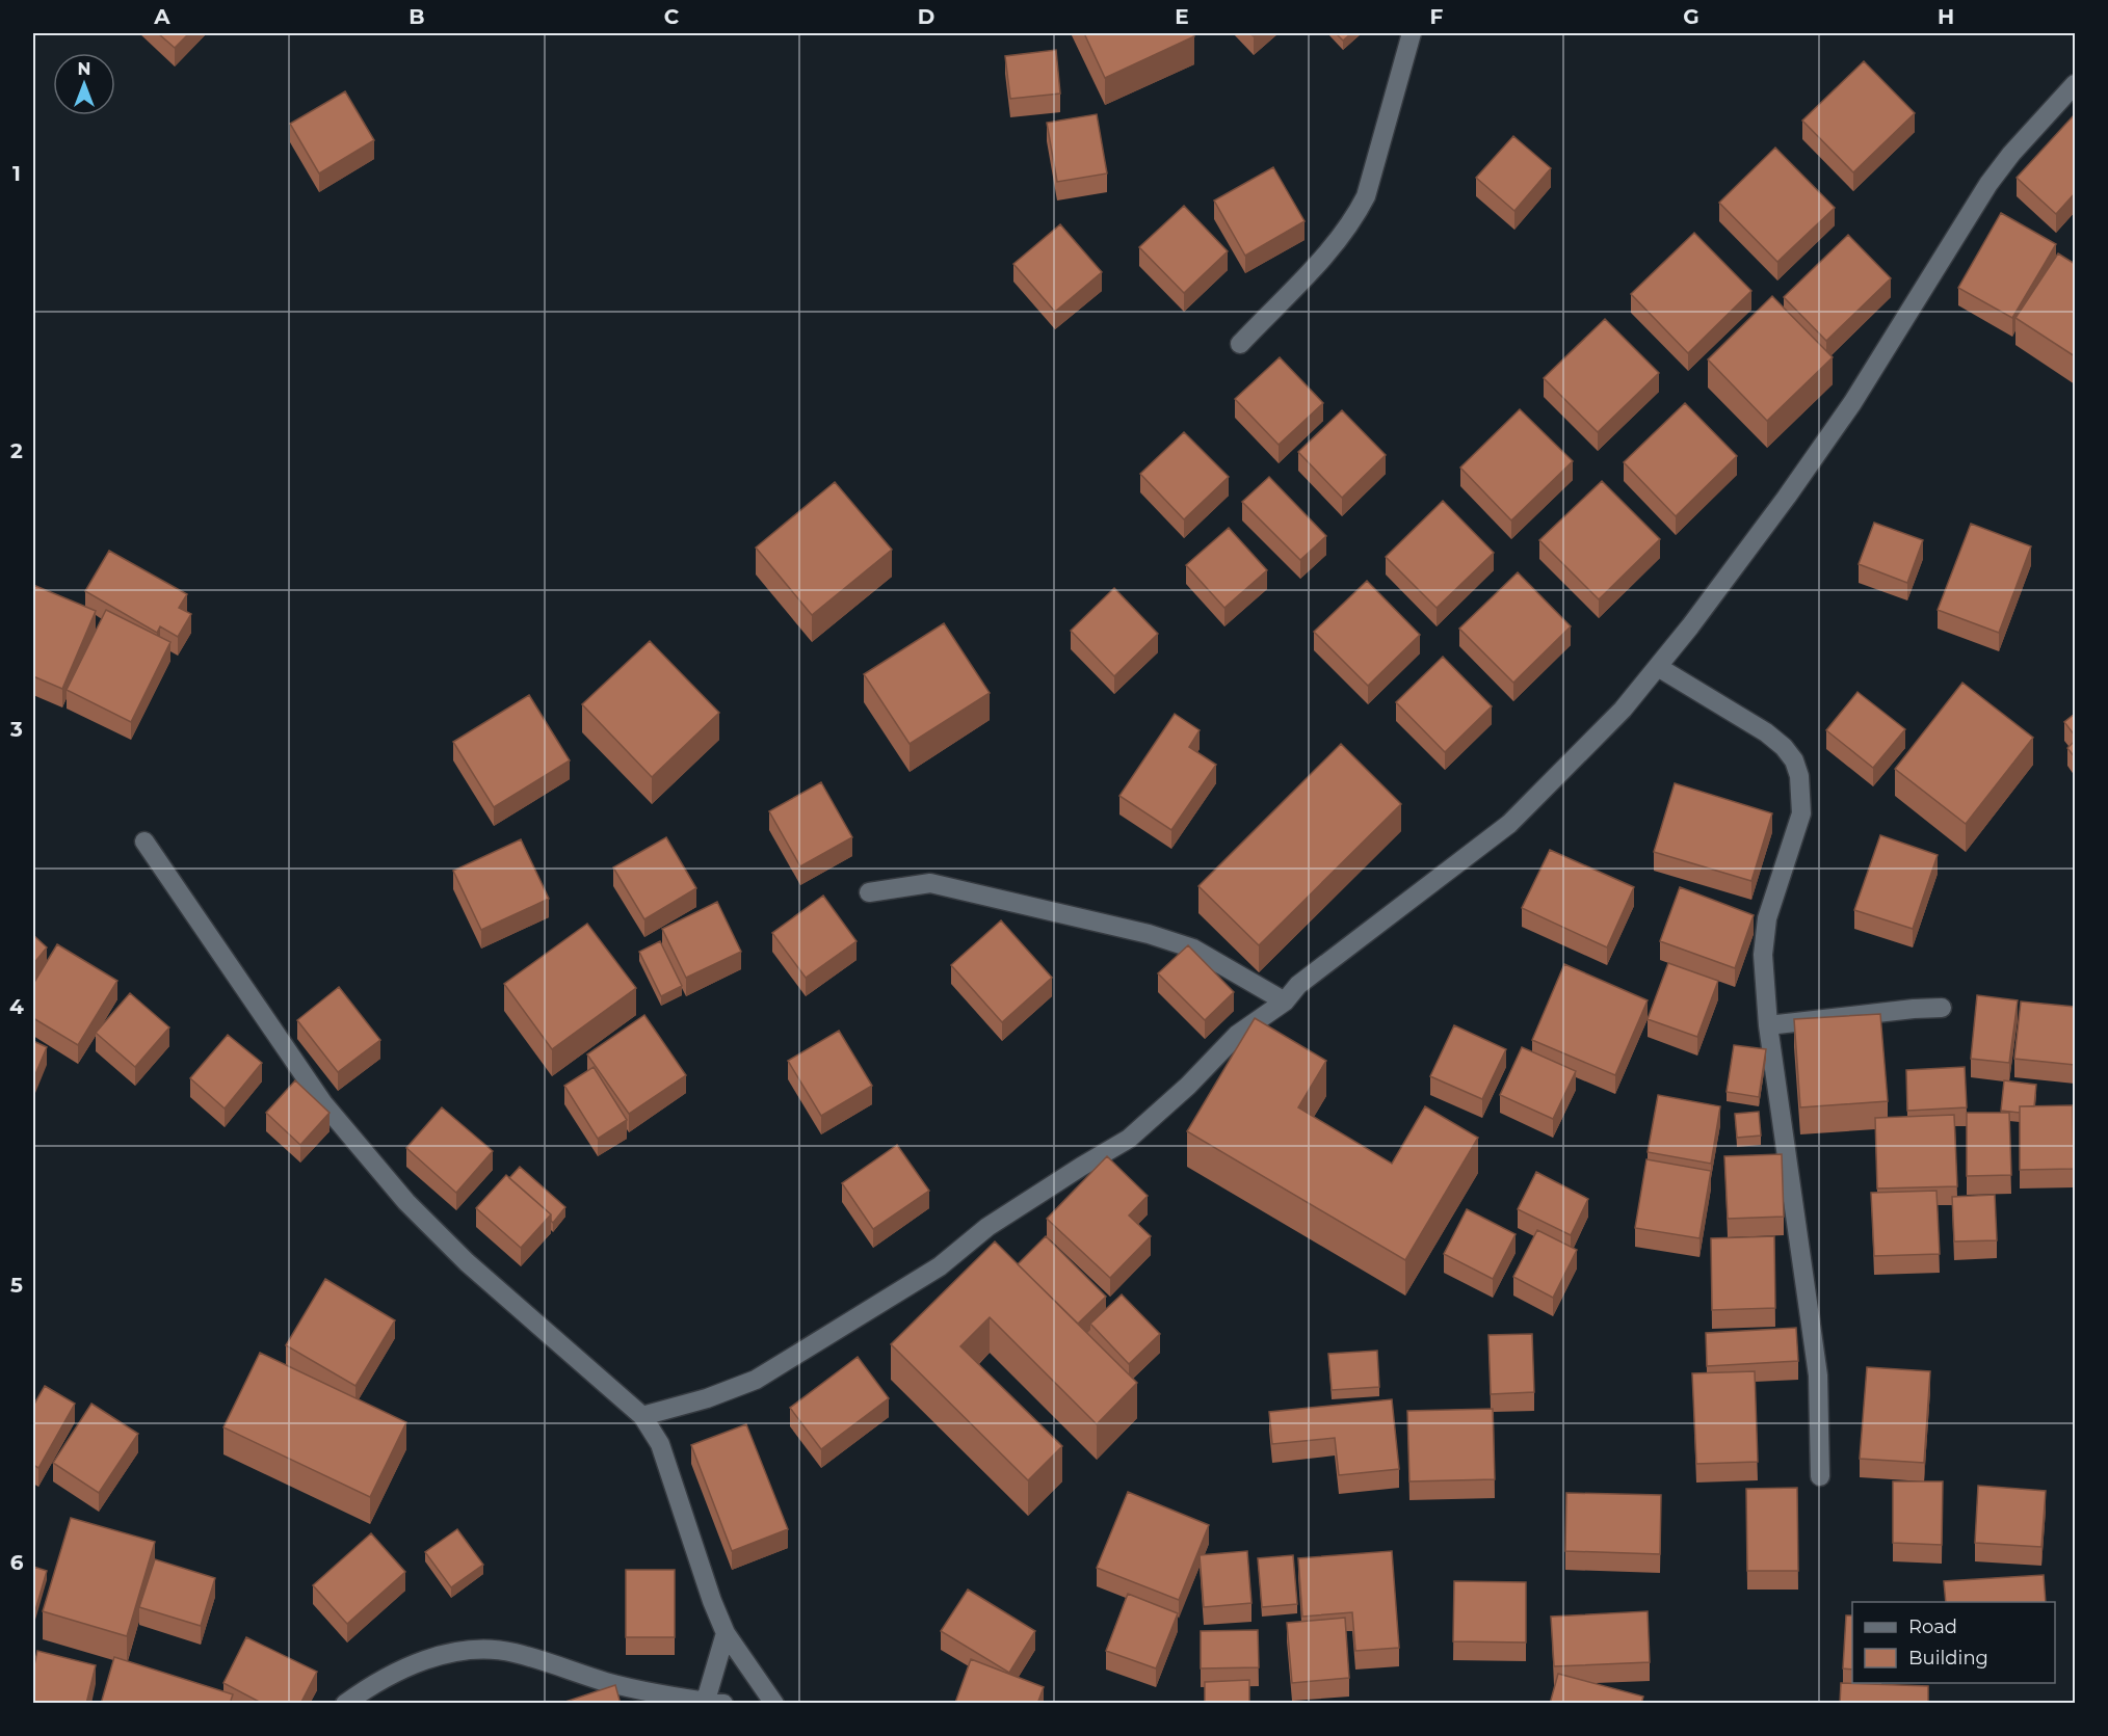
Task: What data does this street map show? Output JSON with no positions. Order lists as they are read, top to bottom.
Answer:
{
  "legend": ["Road", "Building"],
  "north": "top",
  "grid": {
    "columns": [
      "A",
      "B",
      "C",
      "D",
      "E",
      "F",
      "G",
      "H"
    ],
    "rows": [
      "1",
      "2",
      "3",
      "4",
      "5",
      "6"
    ]
  }
}
